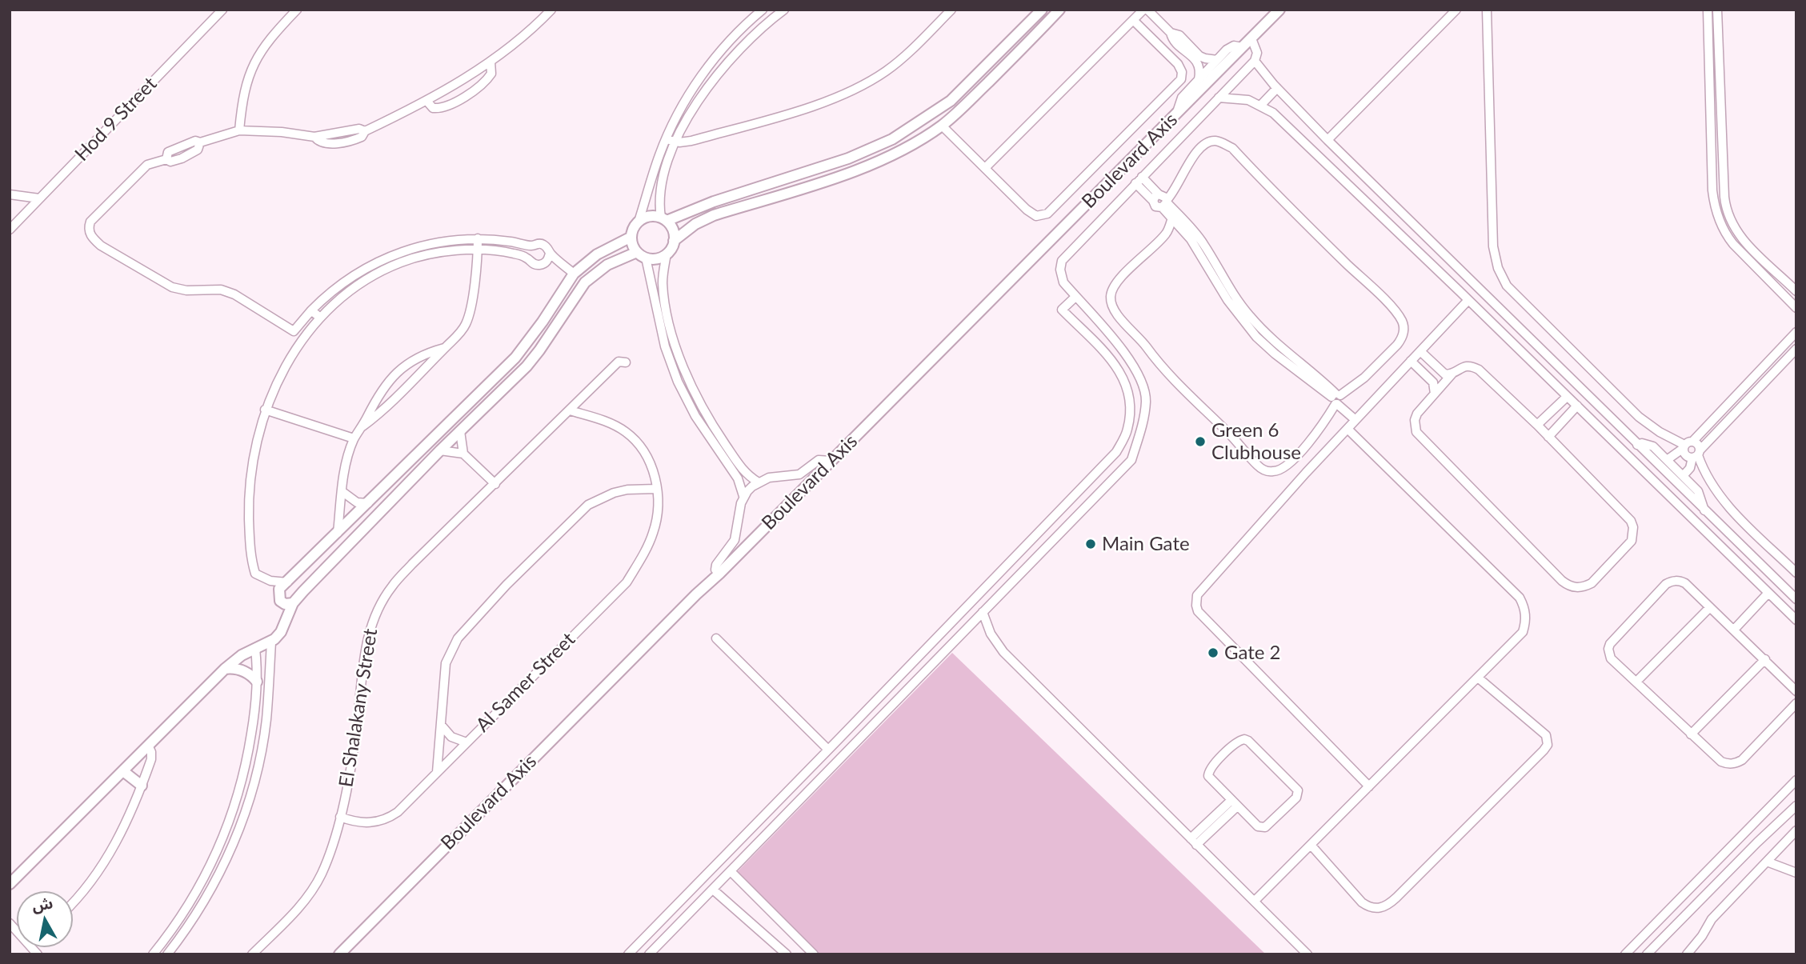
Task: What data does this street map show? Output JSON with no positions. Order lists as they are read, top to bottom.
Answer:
{
  "streets": {
    "street": [
      "Hod 9 Street",
      "Boulevard Axis",
      "Al Samer Street",
      "El Shalakany Street"
    ]
  },
  "crossings": [
    ["Al Samer Street", "El Shalakany Street"]
  ],
  "places": ["Green 6 Clubhouse", "Main Gate", "Gate 2"],
  "north": "top"
}
